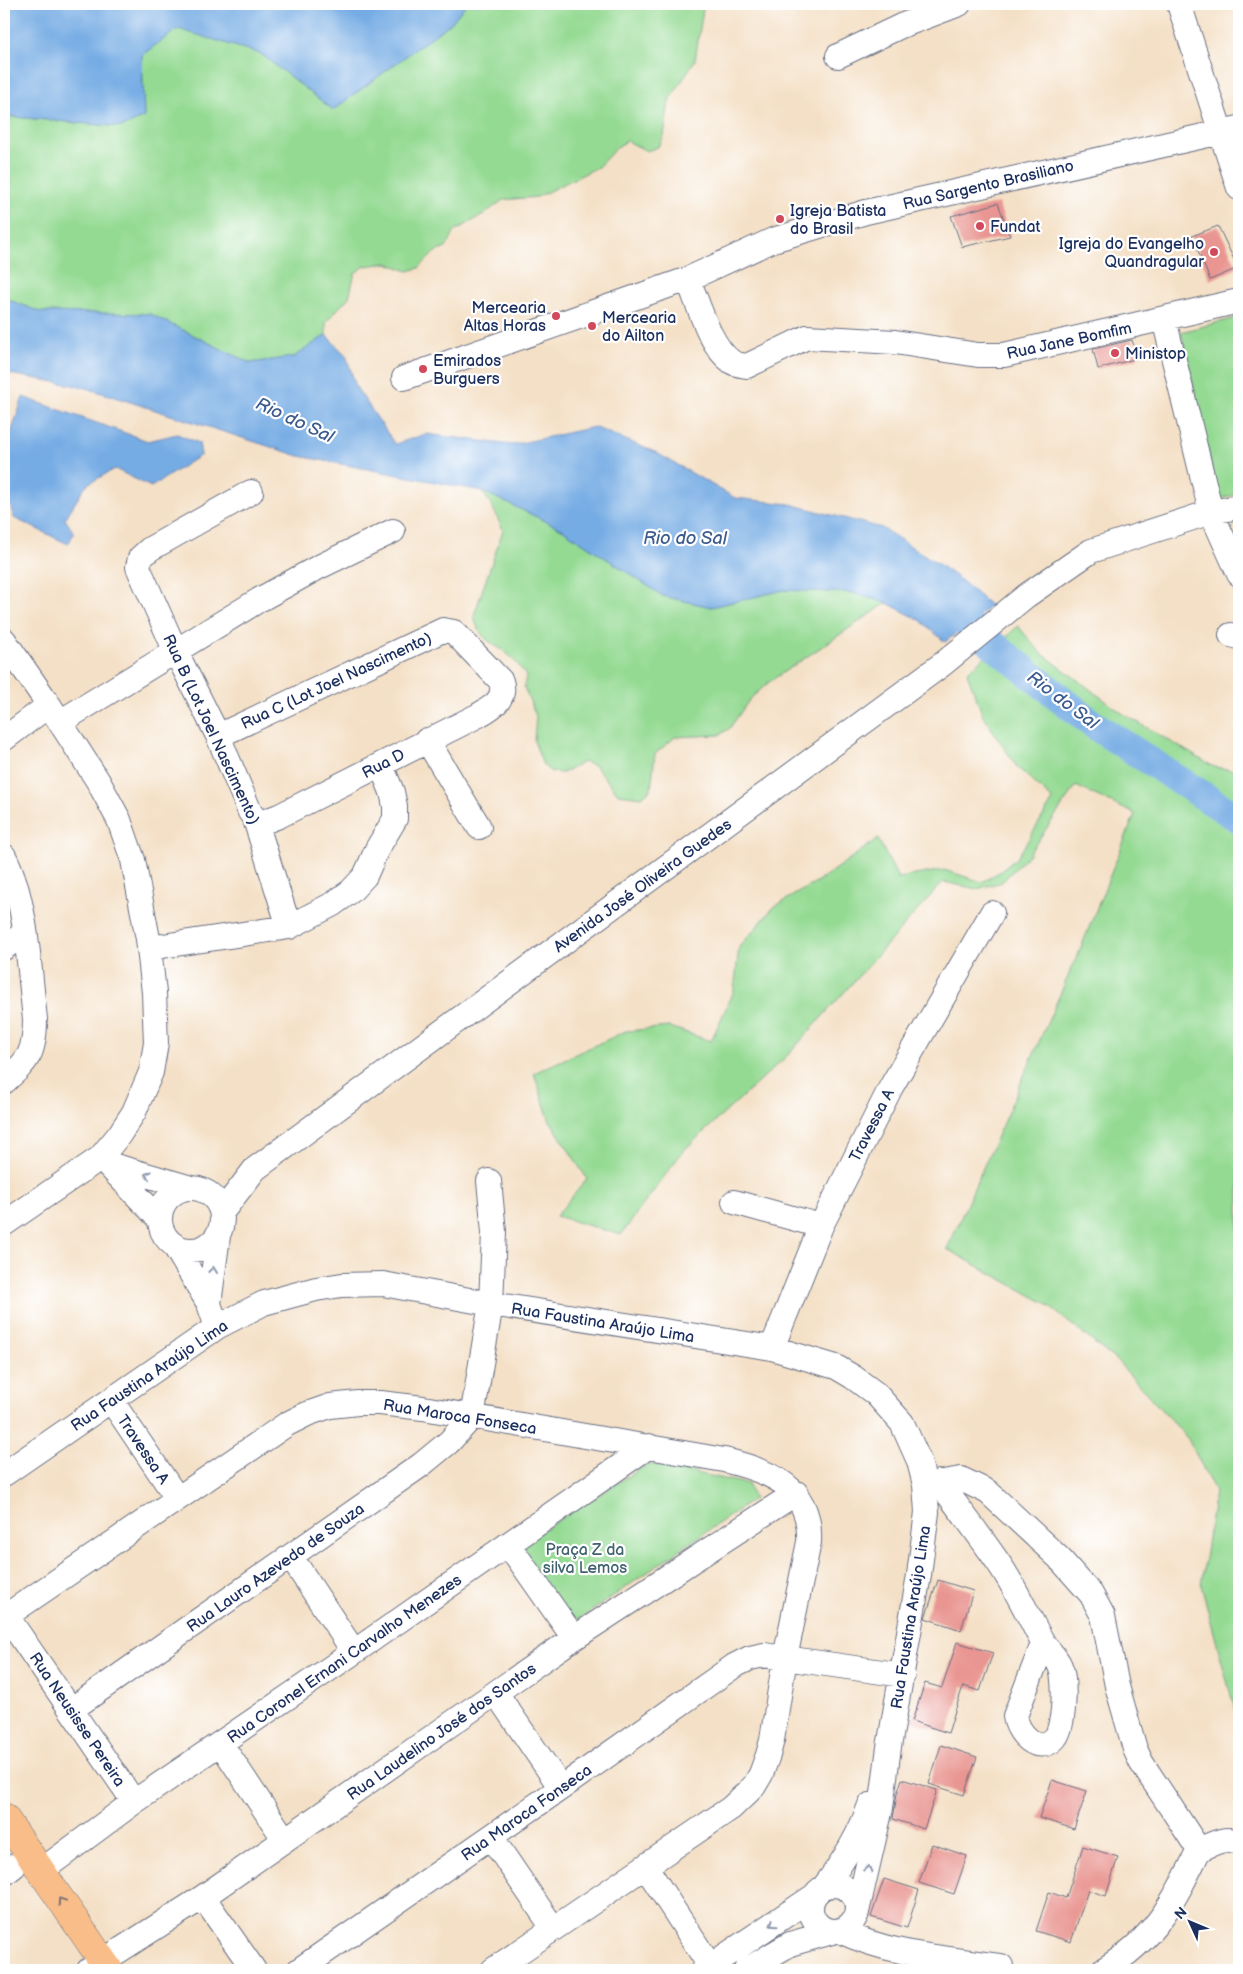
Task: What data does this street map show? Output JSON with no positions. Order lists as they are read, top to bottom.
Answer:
{
  "streets": {
    "street": [
      "Rua Sargento Brasiliano",
      "Rua Jane Bomfim",
      "Rua C (Lot Joel Nascimento)",
      "Rua B (Lot Joel Nascimento)",
      "Rua D",
      "Avenida José Oliveira Guedes",
      "Travessa A",
      "Rua Faustina Araújo Lima",
      "Rua Maroca Fonseca",
      "Rua Lauro Azevedo de Souza",
      "Rua Coronel Ernani Carvalho Menezes",
      "Rua Neusisse Pereira",
      "Rua Laudelino José dos Santos"
    ]
  },
  "crossings": [
    ["Rua Sargento Brasiliano", "Rua Jane Bomfim"],
    ["Rua C (Lot Joel Nascimento)", "Rua B (Lot Joel Nascimento)"],
    ["Rua C (Lot Joel Nascimento)", "Rua D"],
    ["Rua B (Lot Joel Nascimento)", "Rua D"],
    ["Travessa A", "Rua Faustina Araújo Lima"],
    ["Travessa A", "Rua Maroca Fonseca"],
    ["Rua Faustina Araújo Lima", "Rua Maroca Fonseca"],
    ["Rua Maroca Fonseca", "Rua Lauro Azevedo de Souza"],
    ["Rua Maroca Fonseca", "Rua Coronel Ernani Carvalho Menezes"],
    ["Rua Maroca Fonseca", "Rua Neusisse Pereira"],
    ["Rua Maroca Fonseca", "Rua Laudelino José dos Santos"],
    ["Rua Lauro Azevedo de Souza", "Rua Neusisse Pereira"],
    ["Rua Coronel Ernani Carvalho Menezes", "Rua Neusisse Pereira"]
  ],
  "water": ["Rio do Sal"],
  "parks": ["Praça Z da silva Lemos"],
  "places": [
    "Igreja Batista do Brasil",
    "Fundat",
    "Igreja do Evangelho Quandragular",
    "Mercearia Altas Horas",
    "Mercearia do Ailton",
    "Ministop",
    "Emirados Burguers"
  ],
  "north": "top left"
}
